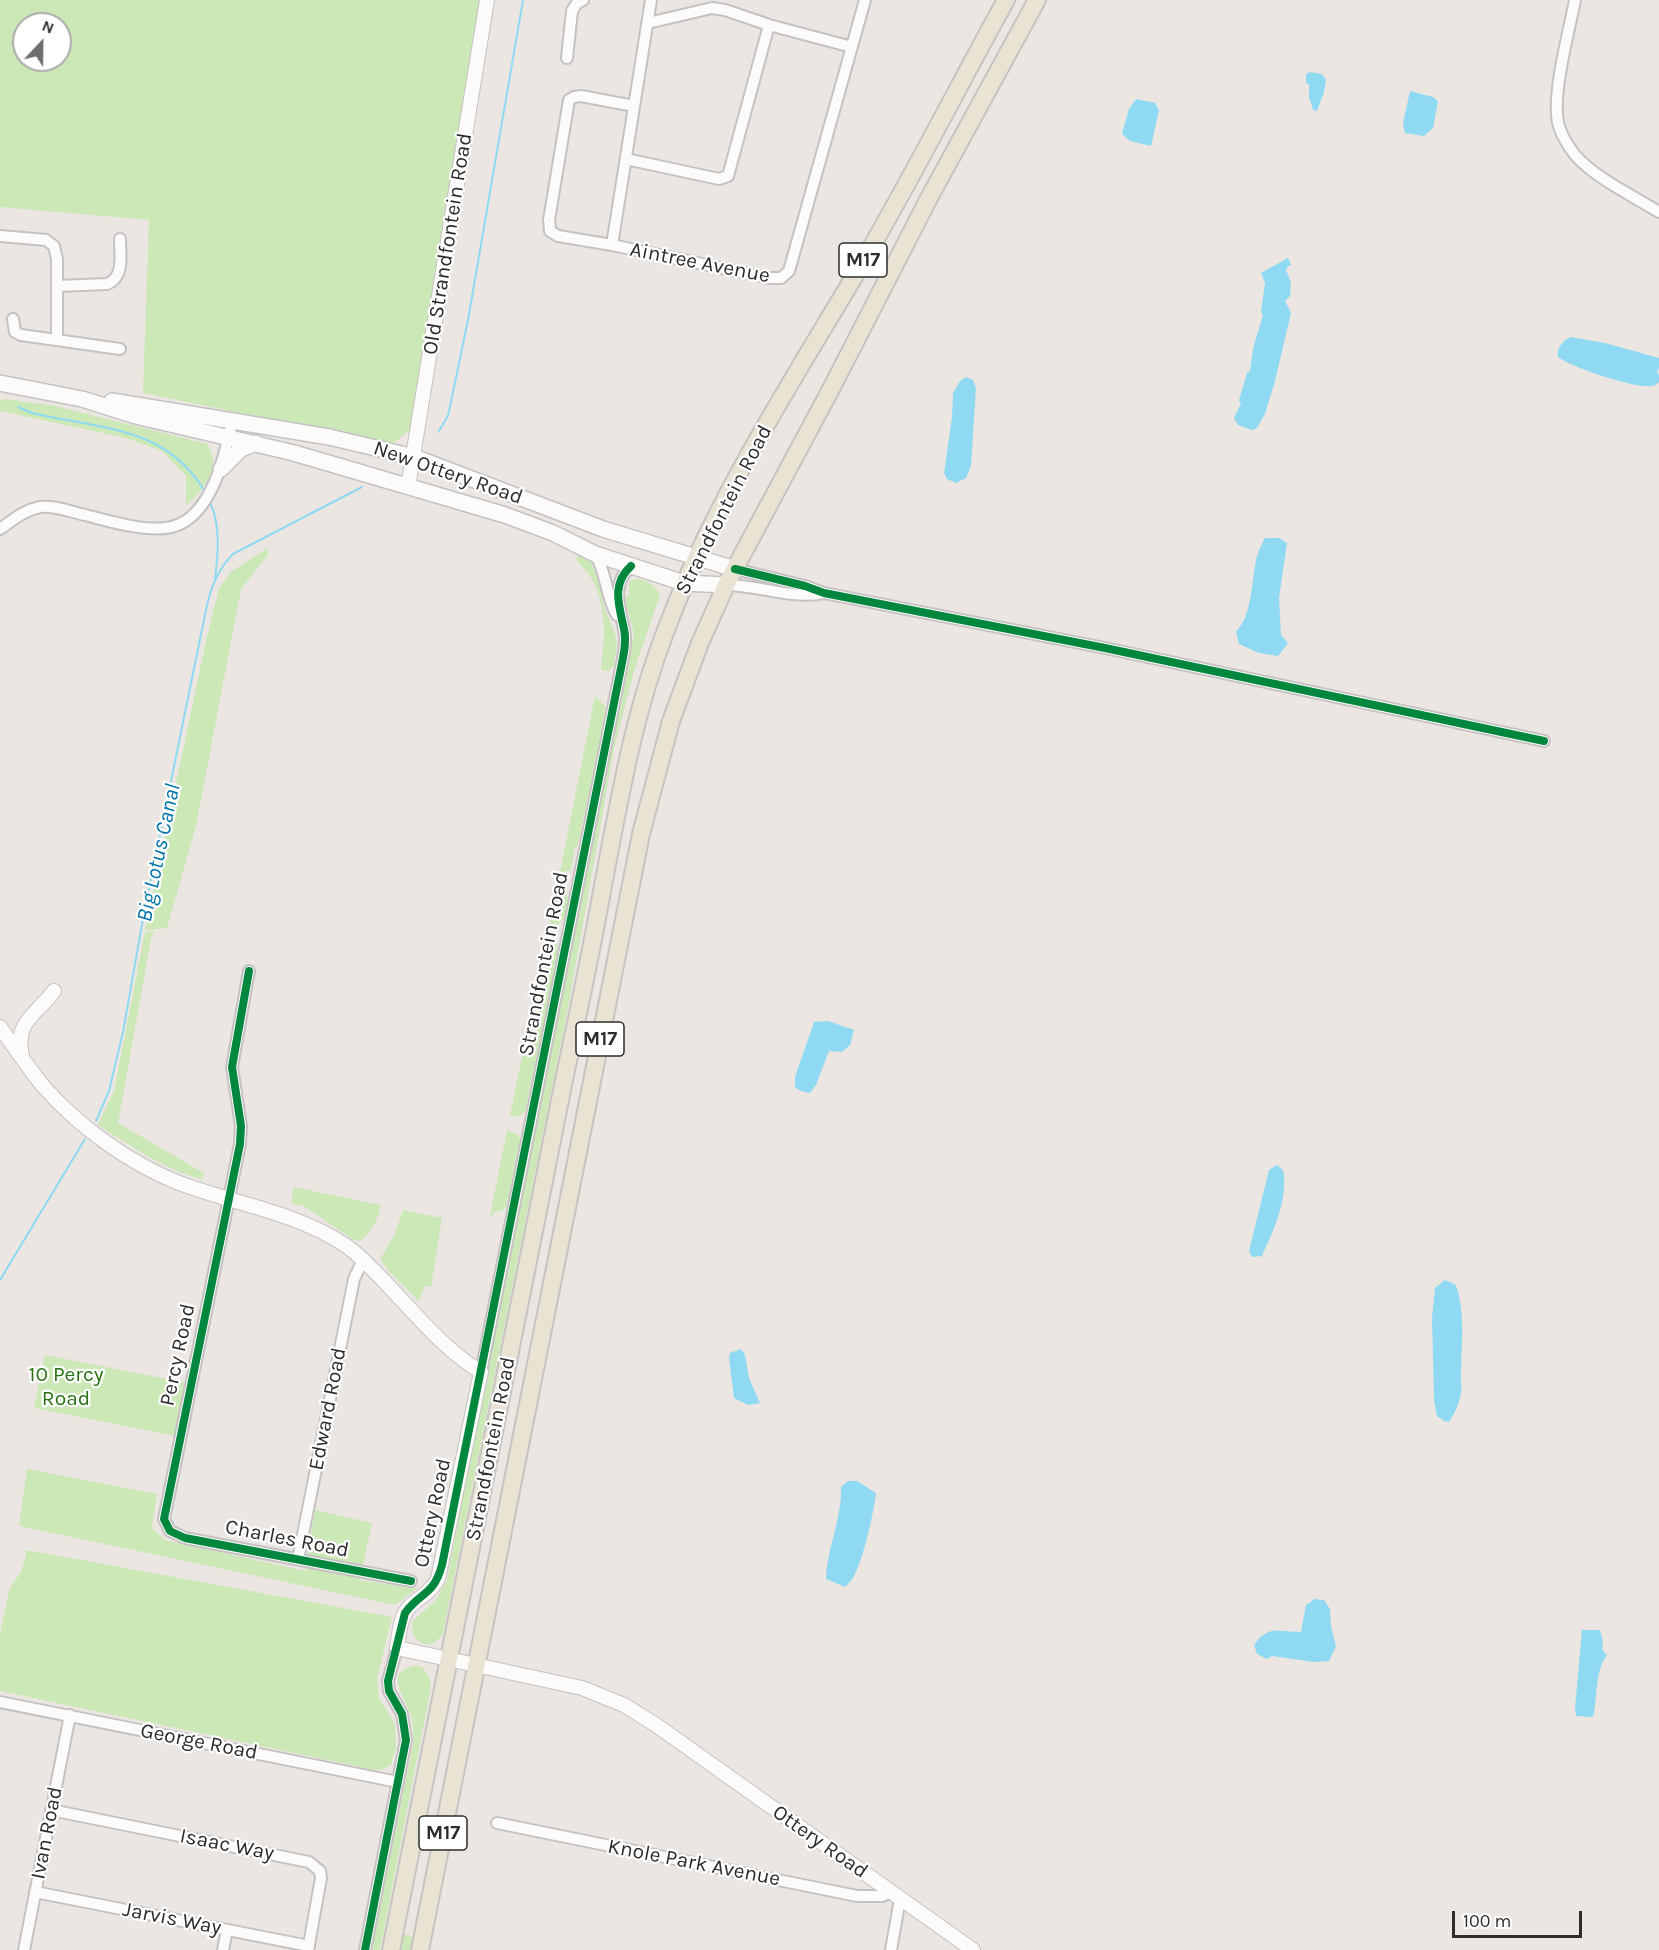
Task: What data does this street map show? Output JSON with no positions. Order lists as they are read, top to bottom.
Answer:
{
  "streets": {
    "main road": ["M17", "New Ottery Road", "Strandfontein Road"],
    "street": [
      "Old Strandfontein Road",
      "Aintree Avenue",
      "Percy Road",
      "Edward Road",
      "Ottery Road",
      "Charles Road",
      "George Road",
      "Ivan Road",
      "Isaac Way",
      "Knole Park Avenue",
      "Jarvis Way"
    ]
  },
  "crossings": [
    ["Old Strandfontein Road", "New Ottery Road"],
    ["New Ottery Road", "Strandfontein Road"],
    ["Strandfontein Road", "Ottery Road"],
    ["Percy Road", "Charles Road"],
    ["Edward Road", "Charles Road"],
    ["Ottery Road", "Knole Park Avenue"],
    ["George Road", "Ivan Road"],
    ["Ivan Road", "Isaac Way"],
    ["Ivan Road", "Jarvis Way"],
    ["Isaac Way", "Jarvis Way"]
  ],
  "water": ["Big Lotus Canal"],
  "parks": ["10 Percy Road"],
  "scale_bar": "100 m",
  "north": "top"
}
